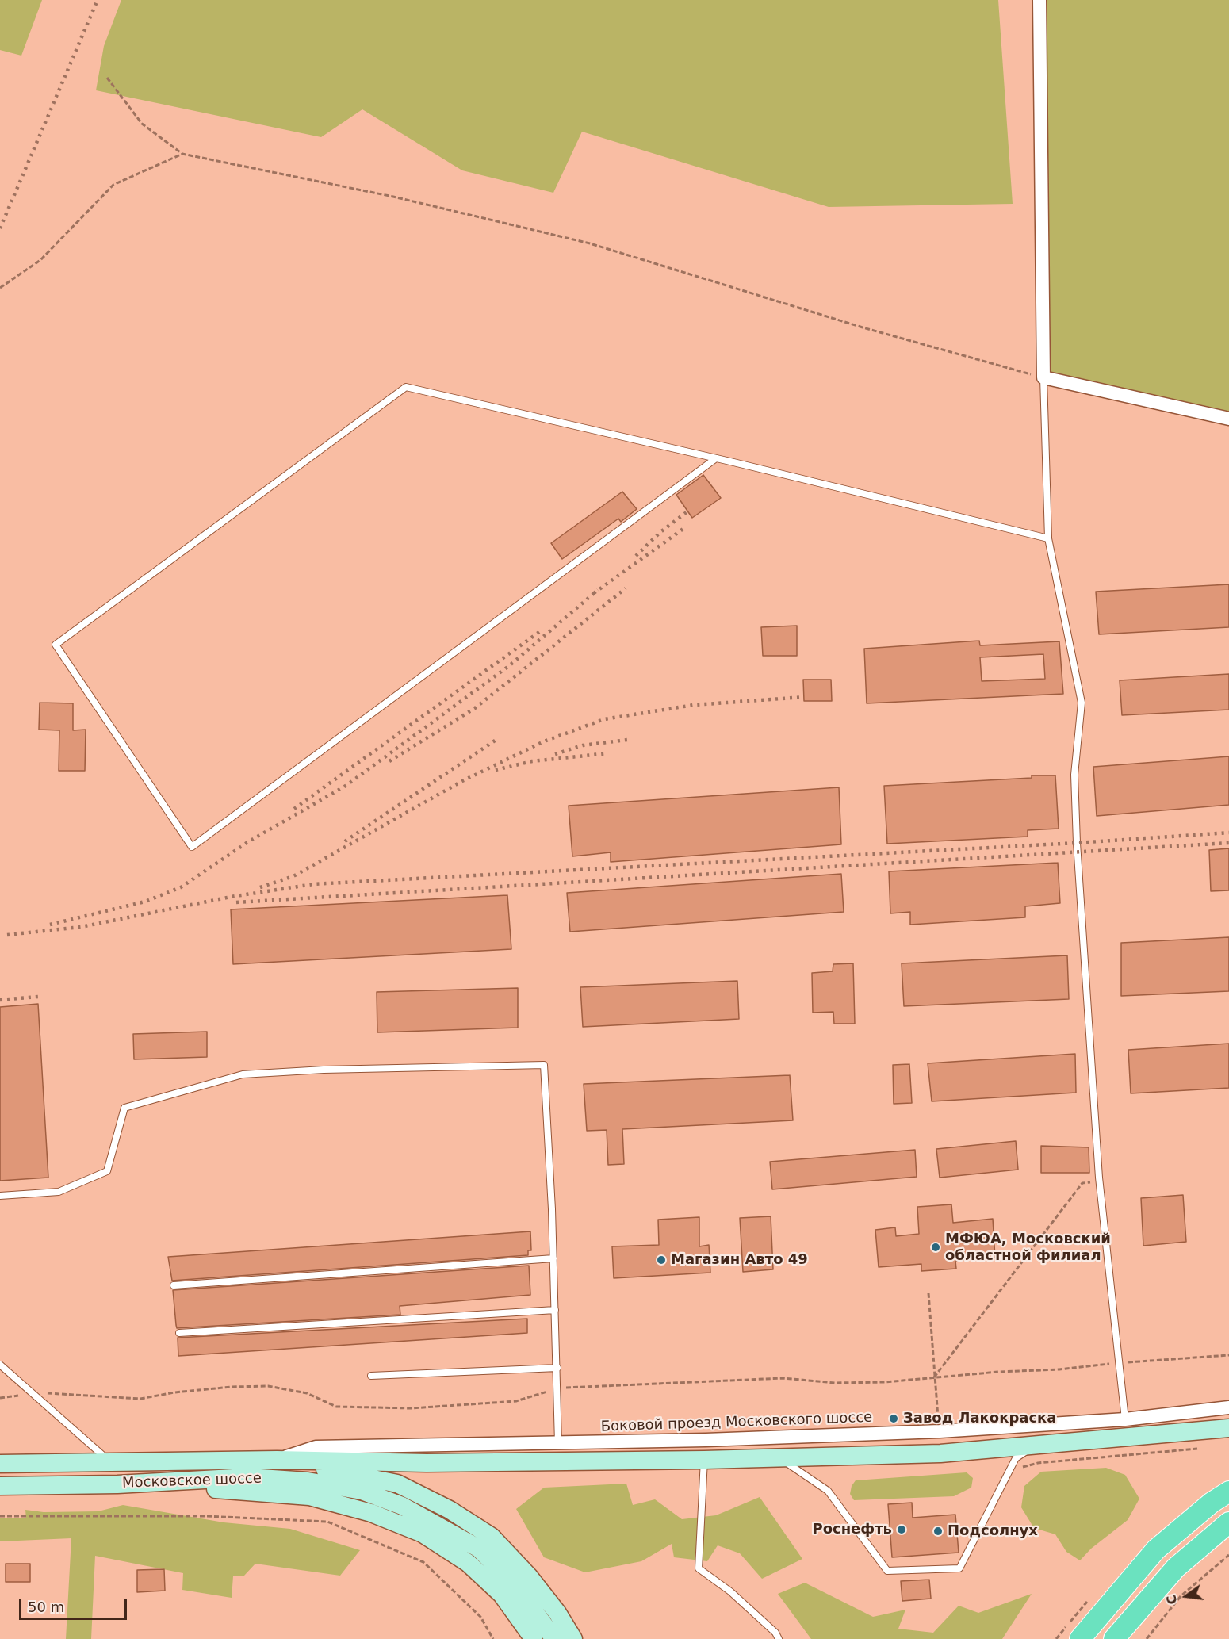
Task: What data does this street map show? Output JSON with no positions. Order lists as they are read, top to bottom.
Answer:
{
  "streets": {
    "main road": ["Московское шоссе"],
    "street": ["Боковой проезд Московского шоссе"]
  },
  "crossings": [
    ["Боковой проезд Московского шоссе", "Московское шоссе"]
  ],
  "places": [
    "МФЮА, Московский областной филиал",
    "Магазин Авто 49",
    "Завод Лакокраска",
    "Роснефть",
    "Подсолнух"
  ],
  "scale_bar": "50 m",
  "north": "left"
}
